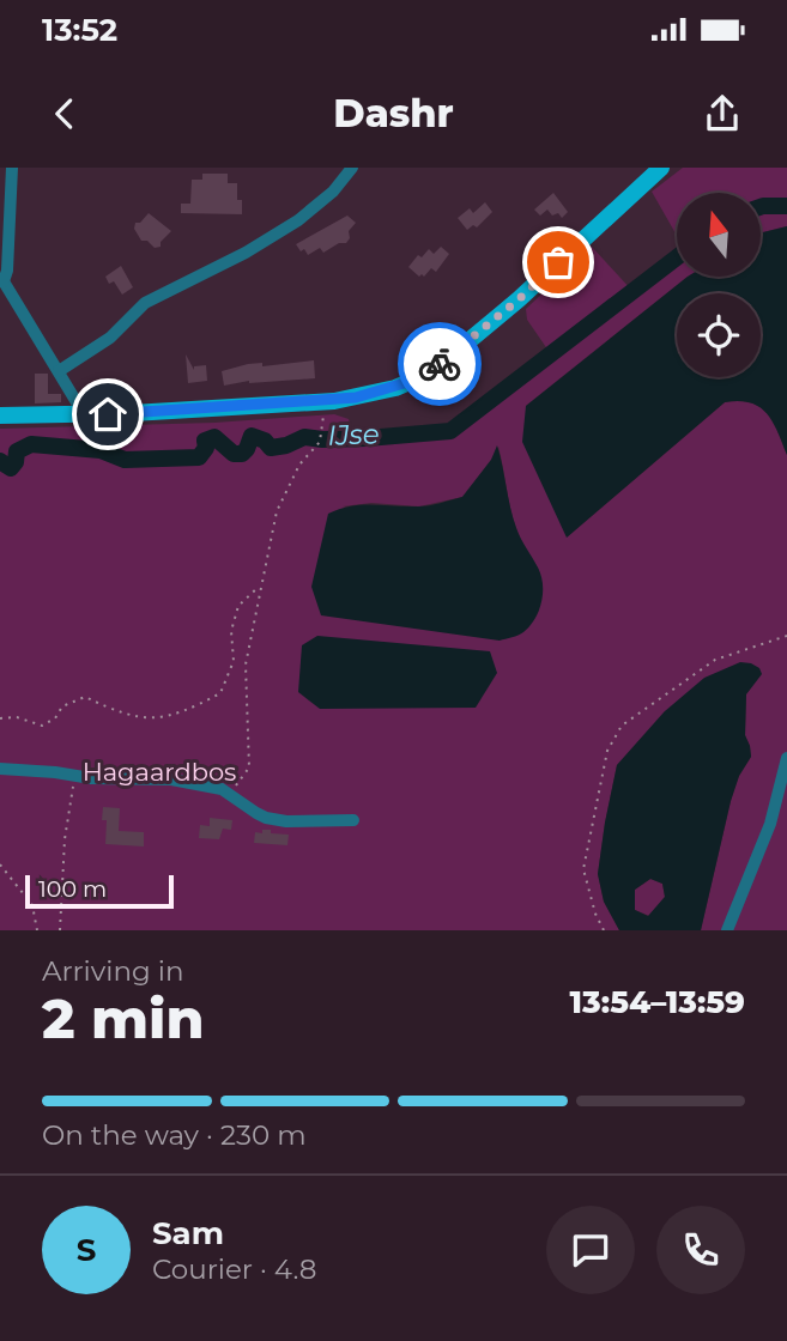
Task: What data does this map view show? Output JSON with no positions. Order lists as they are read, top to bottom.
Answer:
{
  "water": ["IJse"],
  "parks": ["Hagaardbos"],
  "scale_bar": "100 m",
  "north": "top",
  "page": {
    "status": "13:52",
    "header": "Dashr",
    "scale": "100 m",
    "heading": ["2 min", "Arriving in", "13:54–13:59"],
    "panel": ["Sam", "Courier · 4.8"],
    "bar": "On the way · 230 m",
    "round": "S"
  }
}
